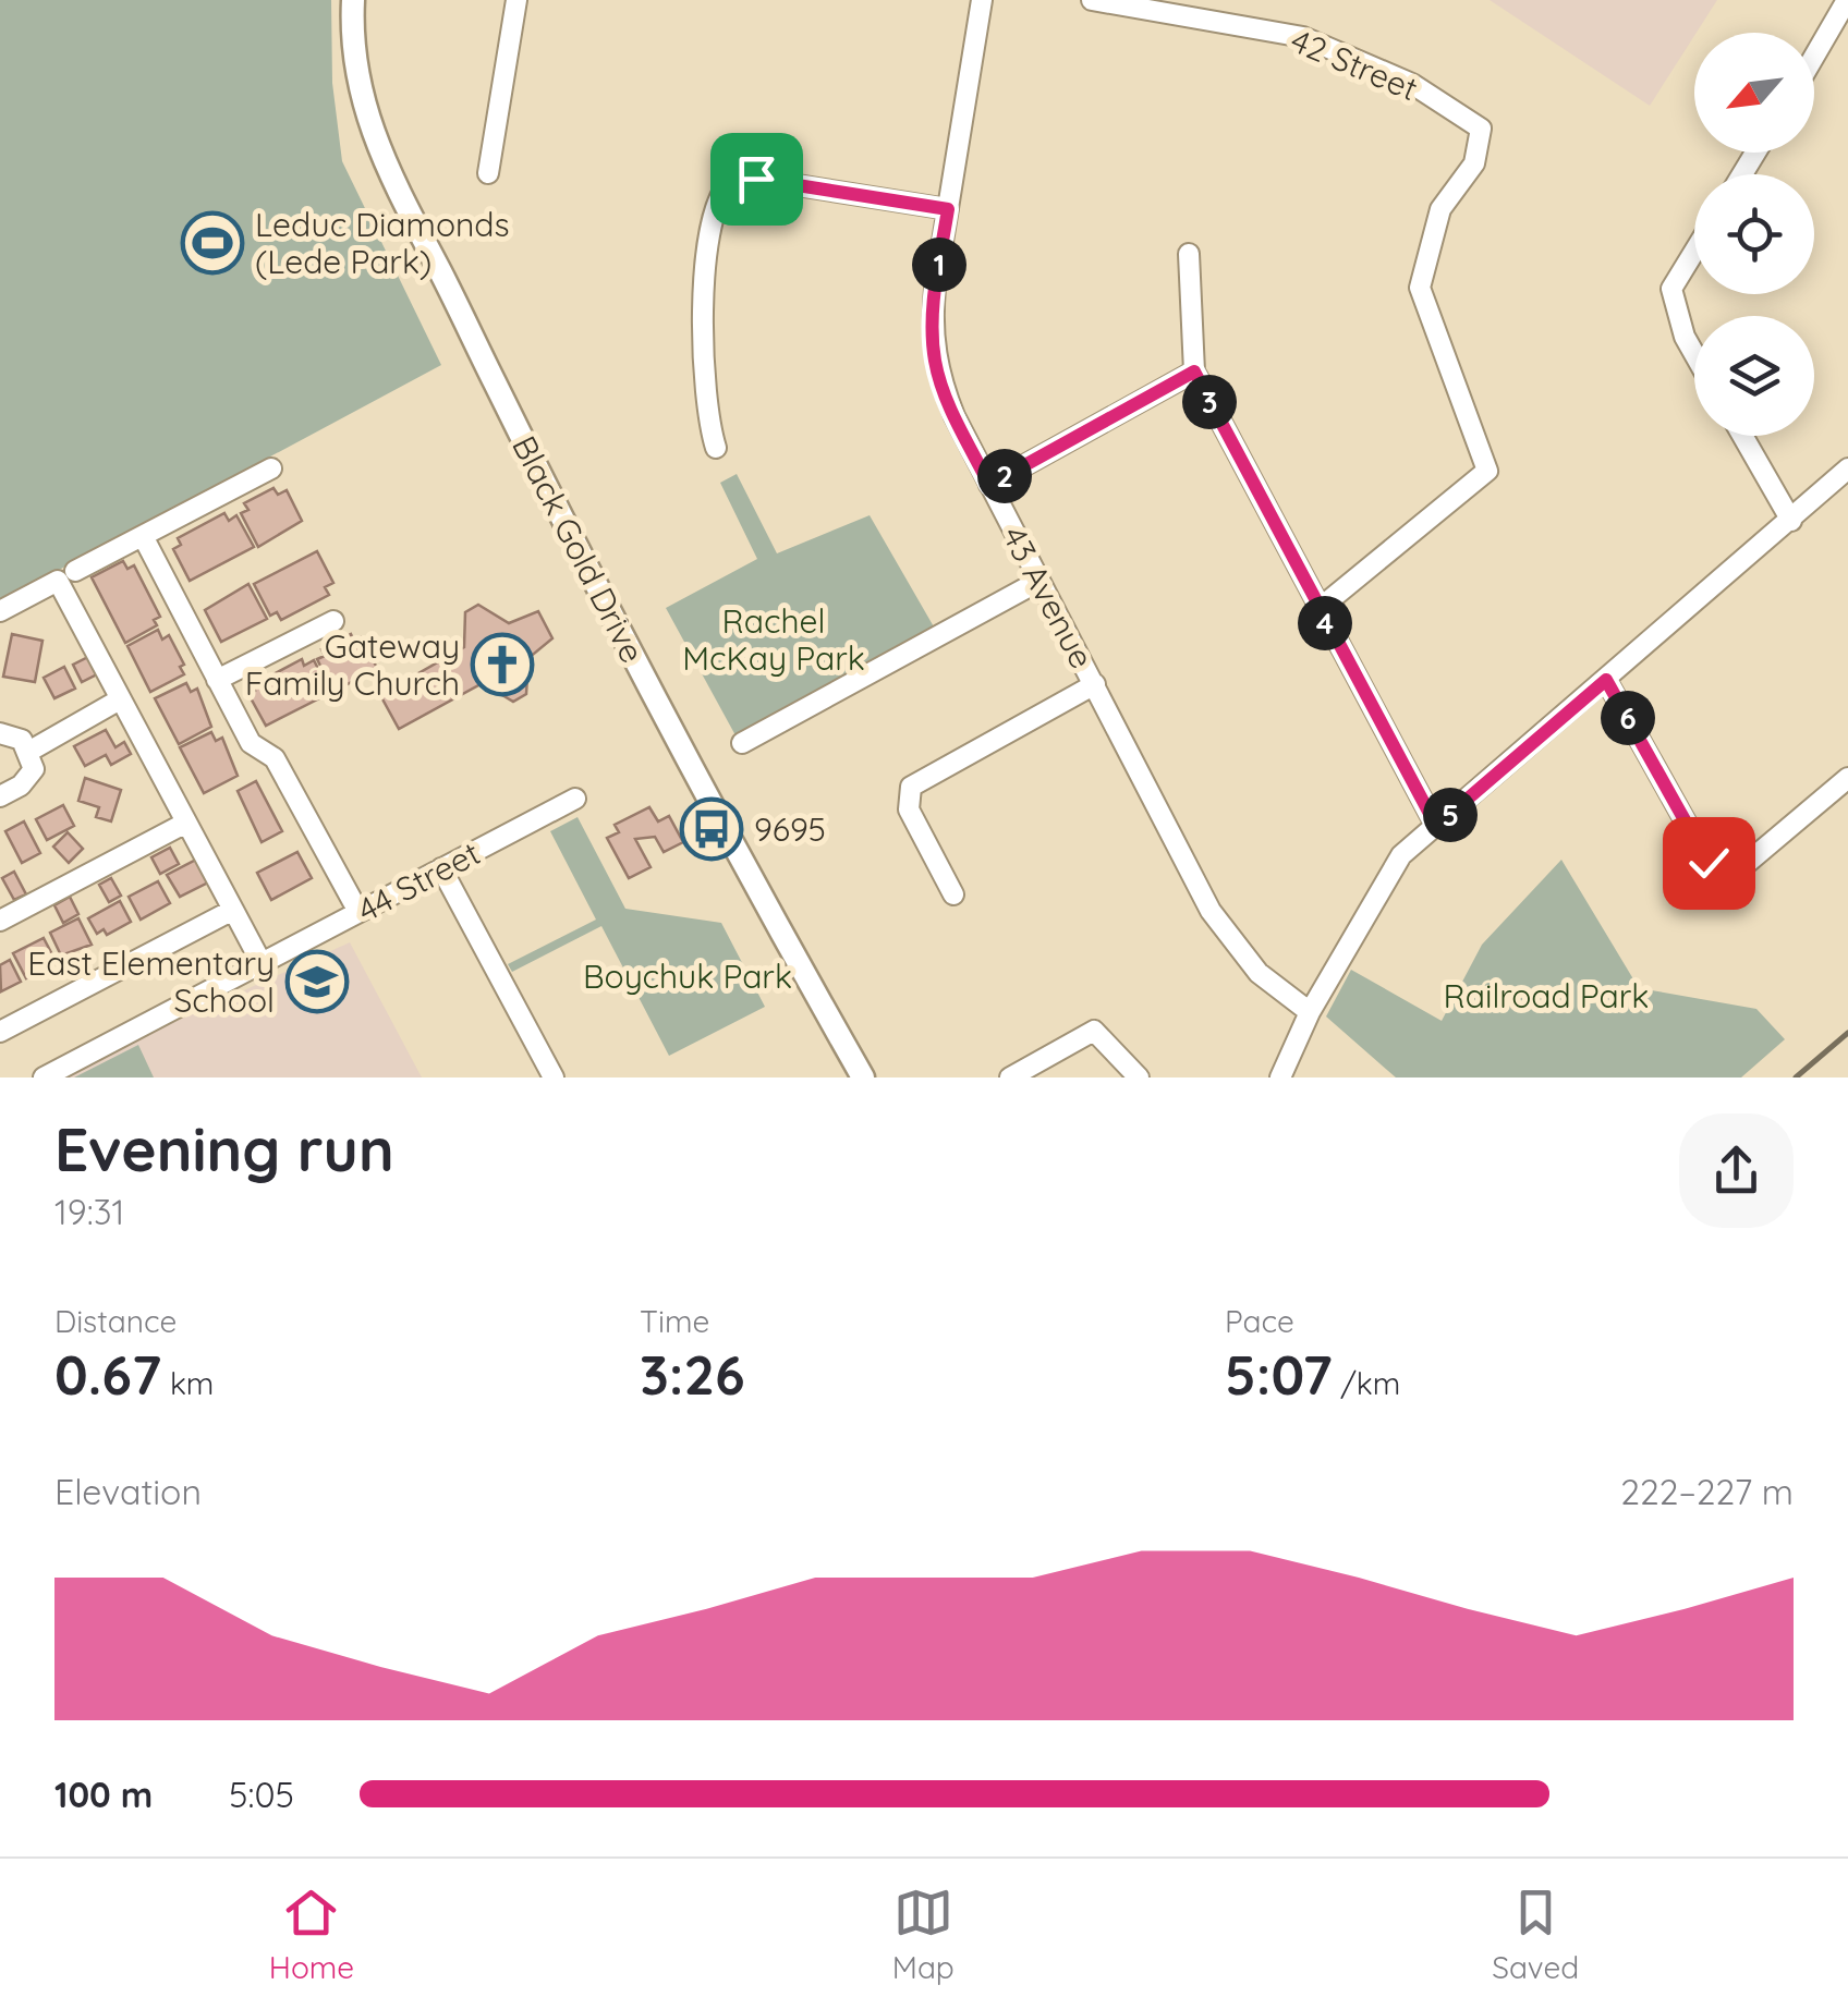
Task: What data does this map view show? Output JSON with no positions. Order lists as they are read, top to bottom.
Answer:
{
  "streets": {
    "main road": ["Black Gold Drive"],
    "street": ["42 Street", "43 Avenue", "44 Street"]
  },
  "parks": ["Rachel McKay Park", "Boychuk Park", "Railroad Park"],
  "places": {
    "sports": ["Leduc Diamonds (Lede Park)"],
    "church": ["Gateway Family Church"],
    "bus stop": ["9695"],
    "school or university": ["East Elementary School"]
  },
  "north": "bottom left",
  "page": {
    "pins": [
      "1",
      "3",
      "2",
      "4",
      "6",
      "5"
    ],
    "heading": ["Evening run", "19:31"],
    "stats": [
      ["Distance", "0.67 km"],
      ["Time", "3:26"],
      ["Pace", "5:07 /km"]
    ],
    "chart": ["Elevation", "222–227 m"],
    "list": [
      {
        "name": "100 m",
        "note": "5:05"
      }
    ],
    "tabs": ["Home", "Map", "Saved"]
  }
}
